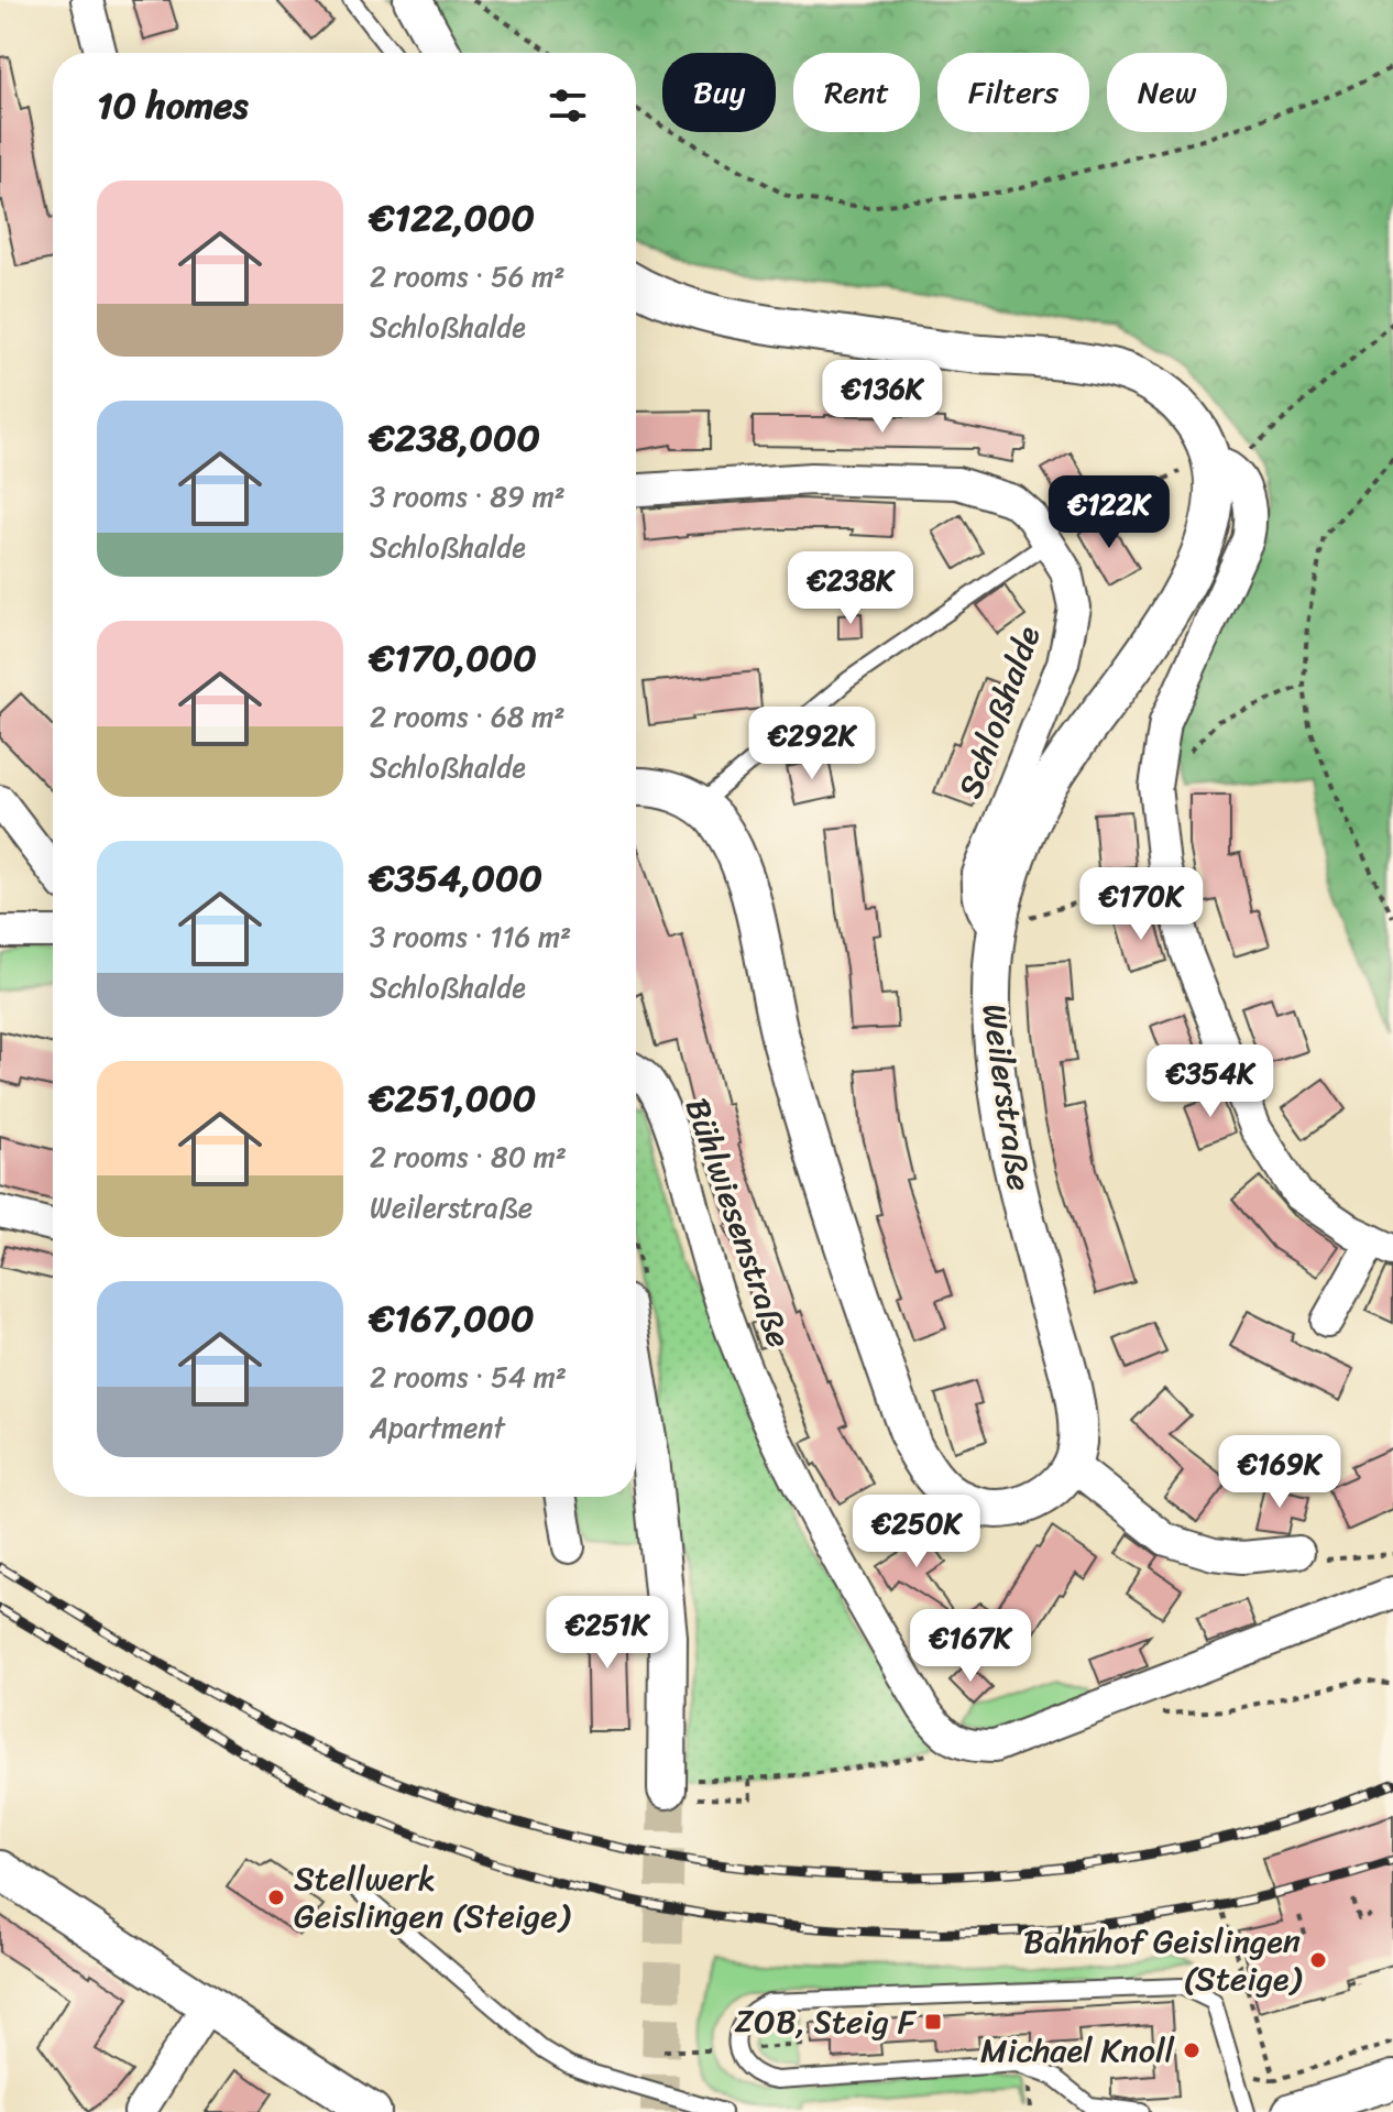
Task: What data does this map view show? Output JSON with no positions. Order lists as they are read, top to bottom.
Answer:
{
  "streets": {
    "street": ["Schloßhalde", "Weilerstraße", "Bühlwiesenstraße"]
  },
  "crossings": [
    ["Schloßhalde", "Weilerstraße"]
  ],
  "places": {
    "other": ["Stellwerk Geislingen (Steige)", "Bahnhof Geislingen (Steige)", "Michael Knoll"],
    "transit": ["ZOB, Steig F"]
  },
  "page": {
    "chip": [
      "Buy",
      "Rent",
      "Filters",
      "New"
    ],
    "heading": "10 homes",
    "list": [
      {
        "name": "€122,000",
        "note": "2 rooms · 56 m² · Schloßhalde"
      },
      {
        "name": "€238,000",
        "note": "3 rooms · 89 m² · Schloßhalde"
      },
      {
        "name": "€170,000",
        "note": "2 rooms · 68 m² · Schloßhalde"
      },
      {
        "name": "€354,000",
        "note": "3 rooms · 116 m² · Schloßhalde"
      },
      {
        "name": "€251,000",
        "note": "2 rooms · 80 m² · Weilerstraße"
      },
      {
        "name": "€167,000",
        "note": "2 rooms · 54 m² · Apartment"
      }
    ],
    "price": [
      "€136K",
      "€122K",
      "€238K",
      "€292K",
      "€170K",
      "€354K",
      "€169K",
      "€250K",
      "€251K",
      "€167K"
    ]
  }
}
